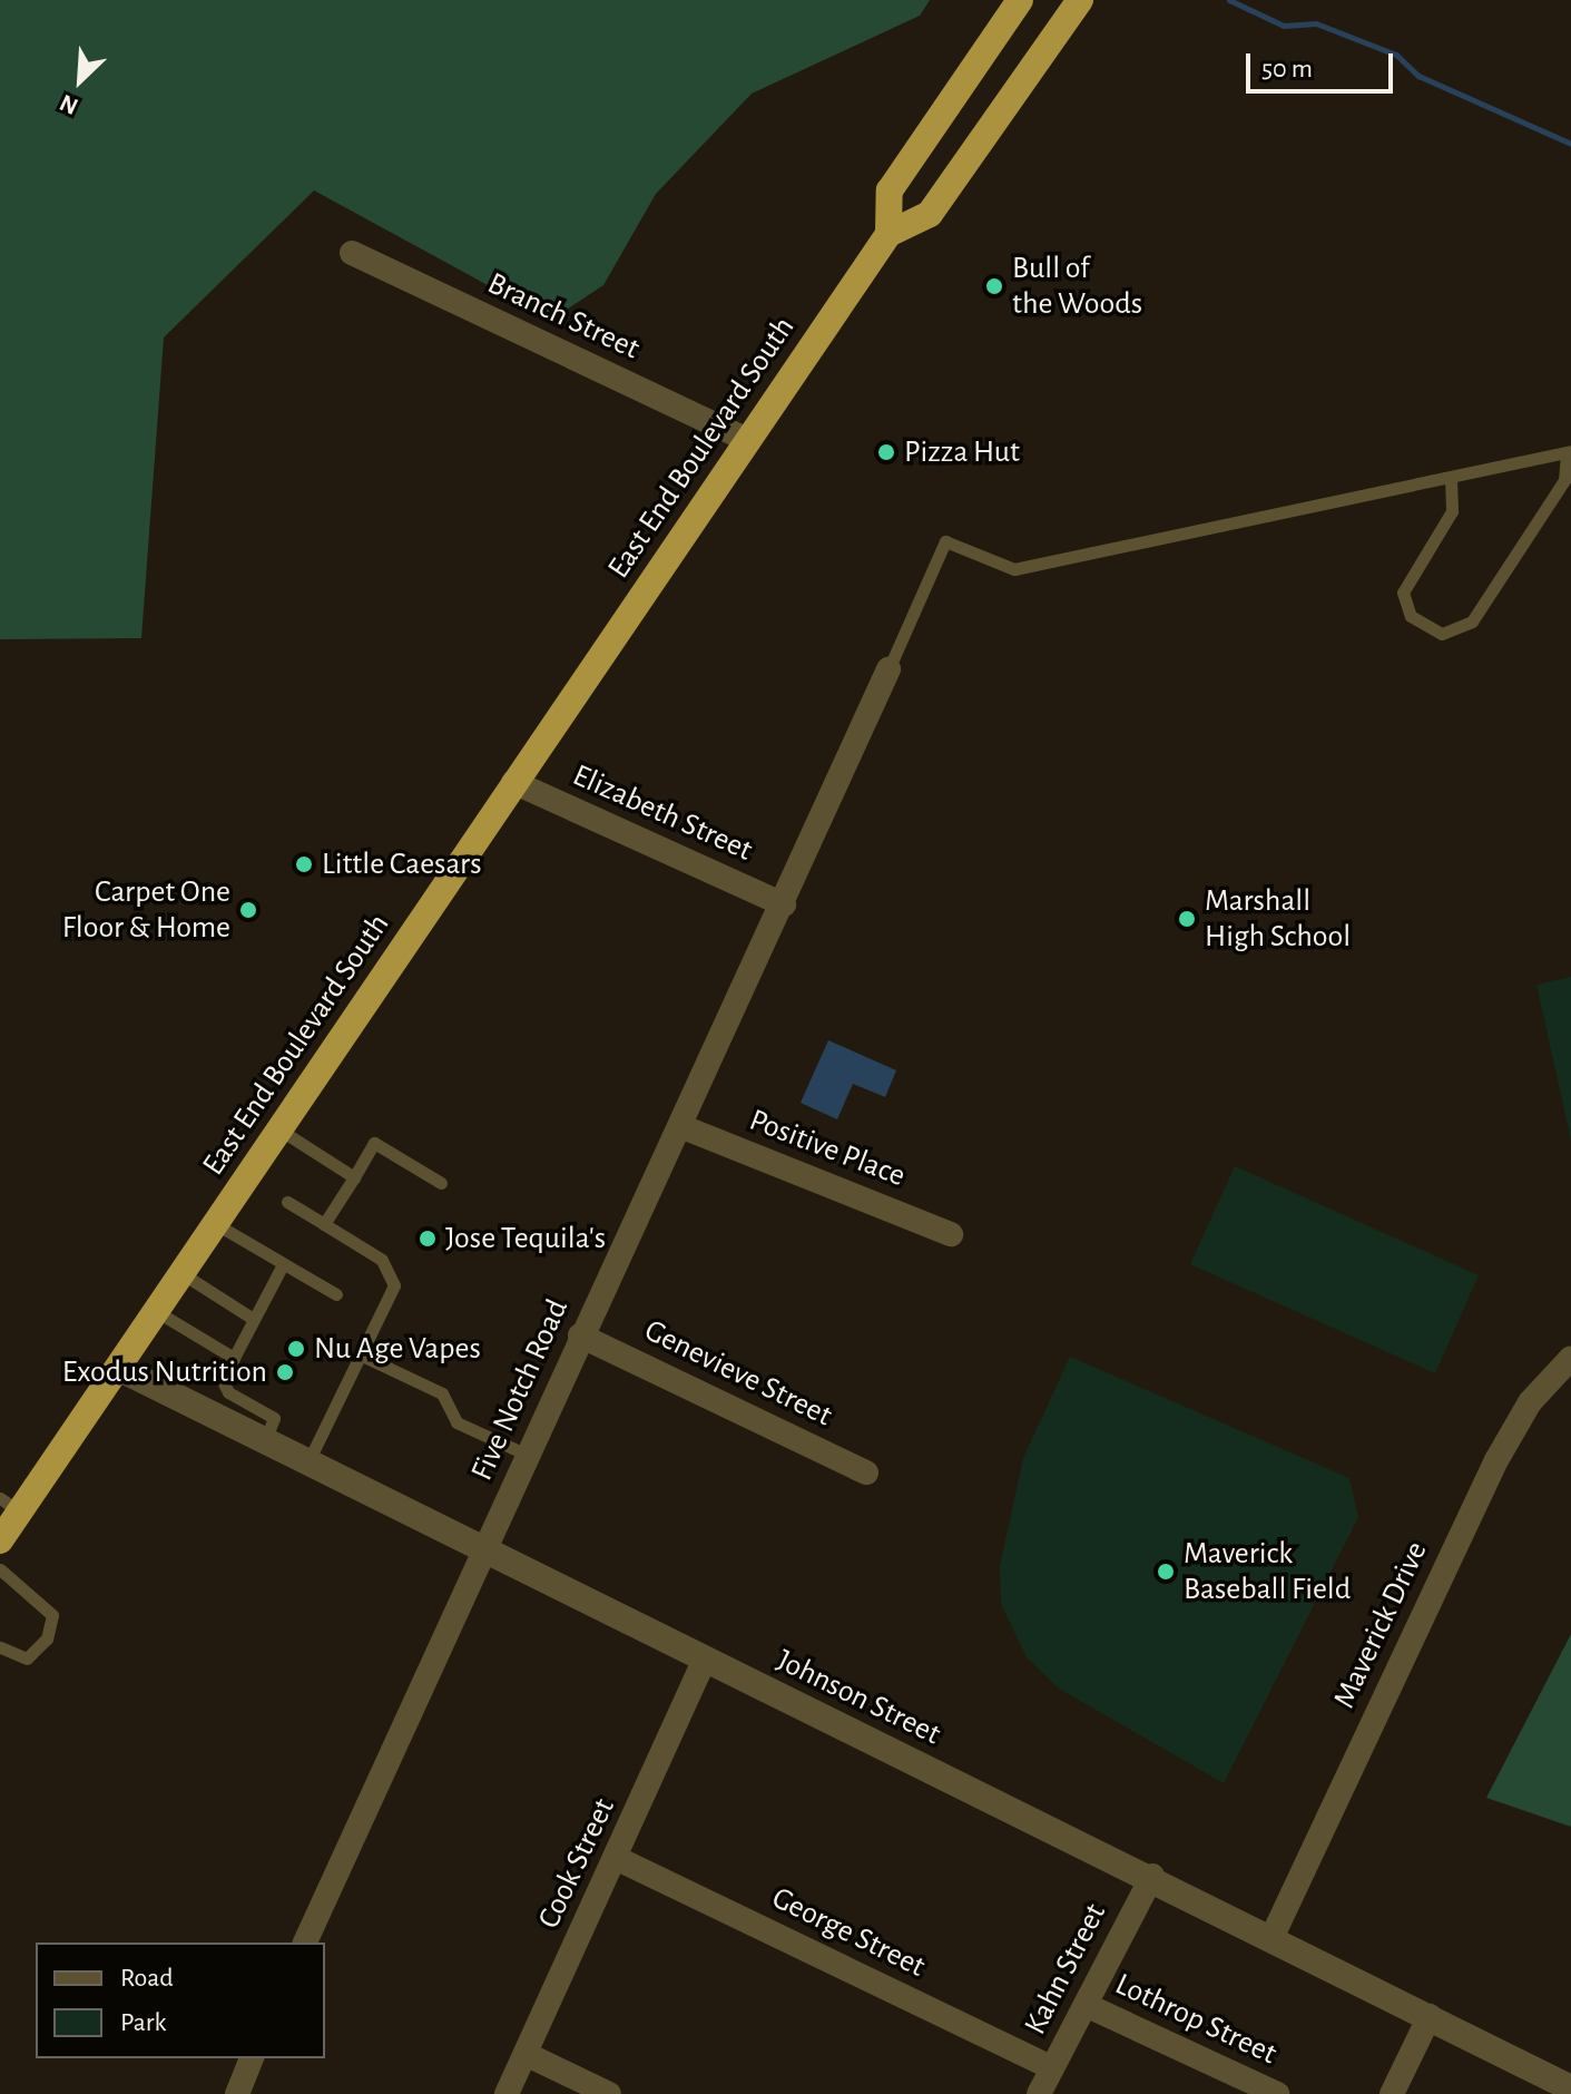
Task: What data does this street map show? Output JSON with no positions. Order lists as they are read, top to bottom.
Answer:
{
  "streets": {
    "highway": ["East End Boulevard South"],
    "street": [
      "Branch Street",
      "Elizabeth Street",
      "Positive Place",
      "Genevieve Street",
      "Five Notch Road",
      "Maverick Drive",
      "Johnson Street",
      "Cook Street",
      "George Street",
      "Kahn Street",
      "Lothrop Street"
    ]
  },
  "crossings": [
    ["Branch Street", "East End Boulevard South"],
    ["East End Boulevard South", "Elizabeth Street"],
    ["East End Boulevard South", "Johnson Street"],
    ["Elizabeth Street", "Five Notch Road"],
    ["Positive Place", "Five Notch Road"],
    ["Genevieve Street", "Five Notch Road"],
    ["Five Notch Road", "Johnson Street"],
    ["Maverick Drive", "Johnson Street"],
    ["Johnson Street", "Cook Street"],
    ["Johnson Street", "Kahn Street"],
    ["Cook Street", "George Street"],
    ["George Street", "Kahn Street"],
    ["Kahn Street", "Lothrop Street"]
  ],
  "places": [
    "Bull of the Woods",
    "Pizza Hut",
    "Little Caesars",
    "Carpet One Floor & Home",
    "Marshall High School",
    "Jose Tequila's",
    "Nu Age Vapes",
    "Exodus Nutrition",
    "Maverick Baseball Field"
  ],
  "legend": ["Road", "Park"],
  "scale_bar": "50 m",
  "north": "bottom left"
}
